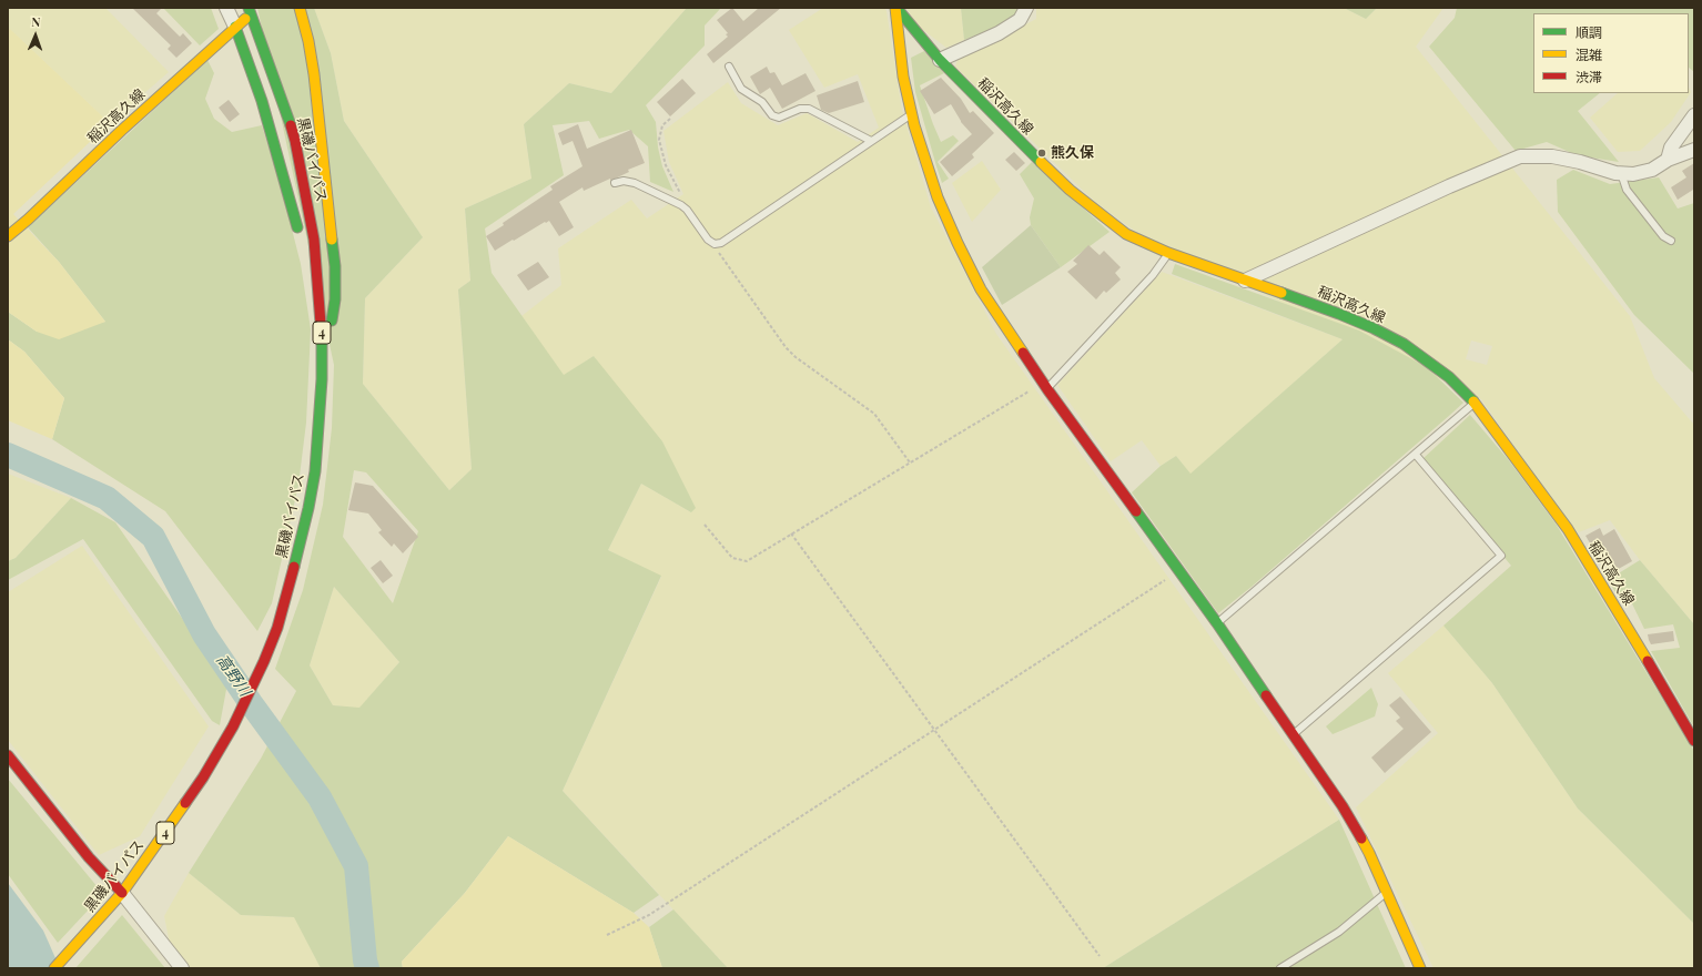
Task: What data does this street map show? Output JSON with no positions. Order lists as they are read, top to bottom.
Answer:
{
  "streets": {
    "main road": ["稲沢高久線", "黒磯バイパス", "4"]
  },
  "crossings": [
    ["黒磯バイパス", "4"]
  ],
  "water": ["高野川"],
  "places": ["熊久保"],
  "legend": ["順調", "混雑", "渋滞"],
  "north": "top"
}
